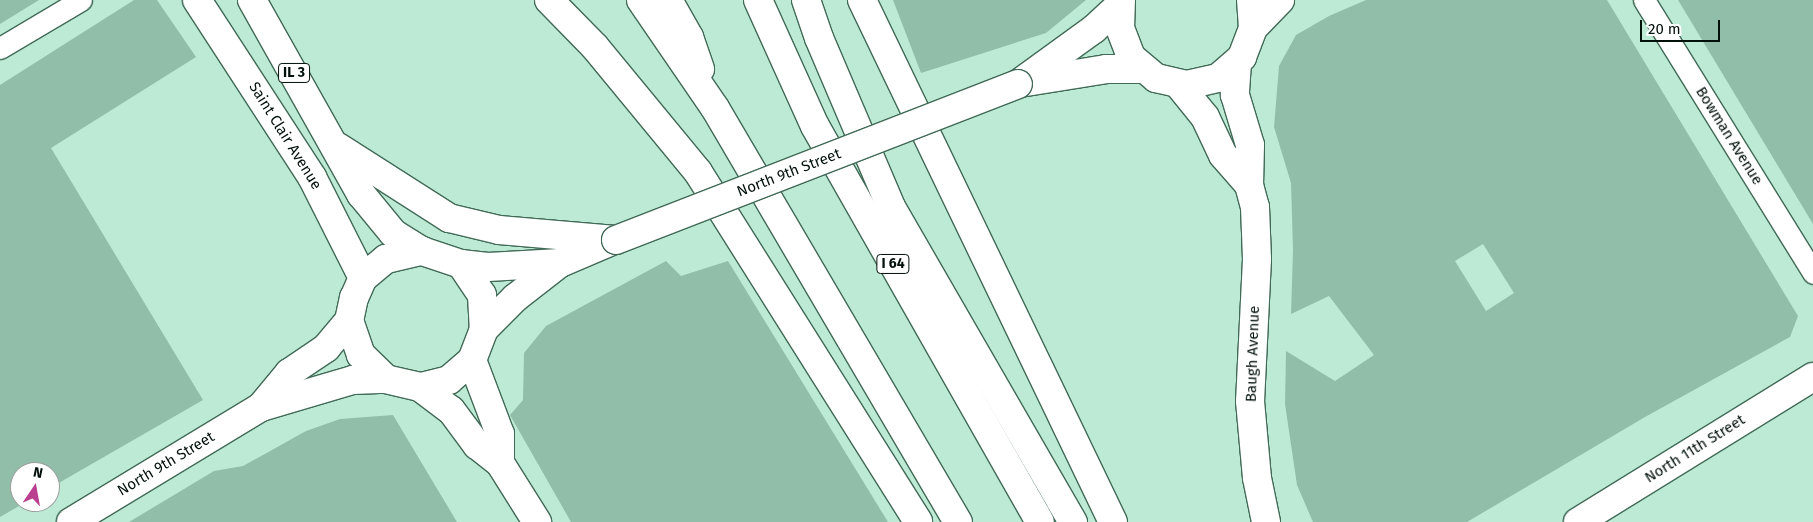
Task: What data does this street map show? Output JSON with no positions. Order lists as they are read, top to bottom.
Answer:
{
  "streets": {
    "main road": [
      "IL 3",
      "Saint Clair Avenue",
      "North 9th Street",
      "I 64",
      "Baugh Avenue",
      "North 11th Street"
    ],
    "street": ["Bowman Avenue"]
  },
  "crossings": [
    ["IL 3", "Saint Clair Avenue"],
    ["IL 3", "North 9th Street"],
    ["Saint Clair Avenue", "North 9th Street"]
  ],
  "scale_bar": "20 m",
  "north": "top"
}
